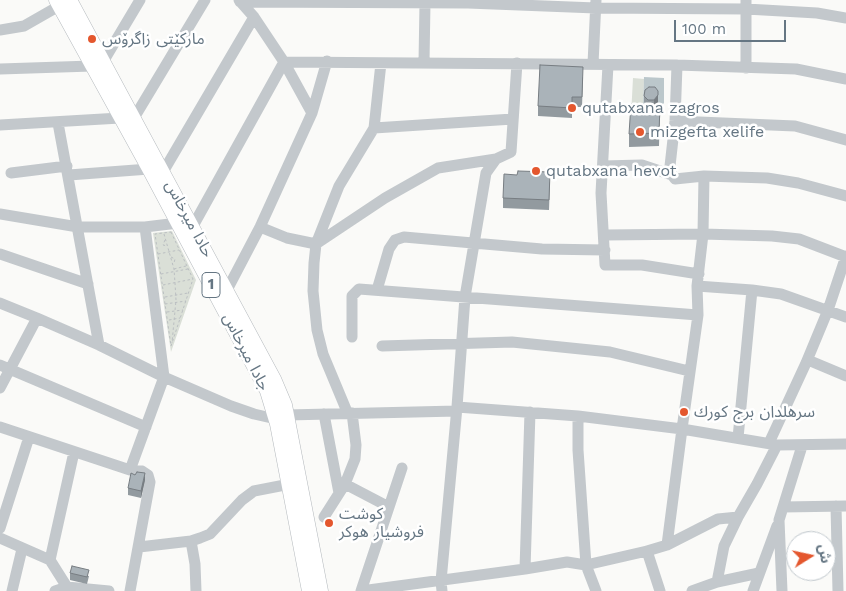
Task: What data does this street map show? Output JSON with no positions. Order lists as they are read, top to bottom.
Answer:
{
  "streets": {
    "main road": ["حادا ميرخاس", "1", "جادا ميرخاس"]
  },
  "crossings": [
    ["حادا ميرخاس", "جادا ميرخاس"]
  ],
  "places": [
    "مارکێتی زاگرۆس",
    "qutabxana zagros",
    "mizgefta xelife",
    "qutabxana hevot",
    "سرهلدان برج كورك",
    "كوشت فروشيار هوكر"
  ],
  "scale_bar": "100 m",
  "north": "right"
}
